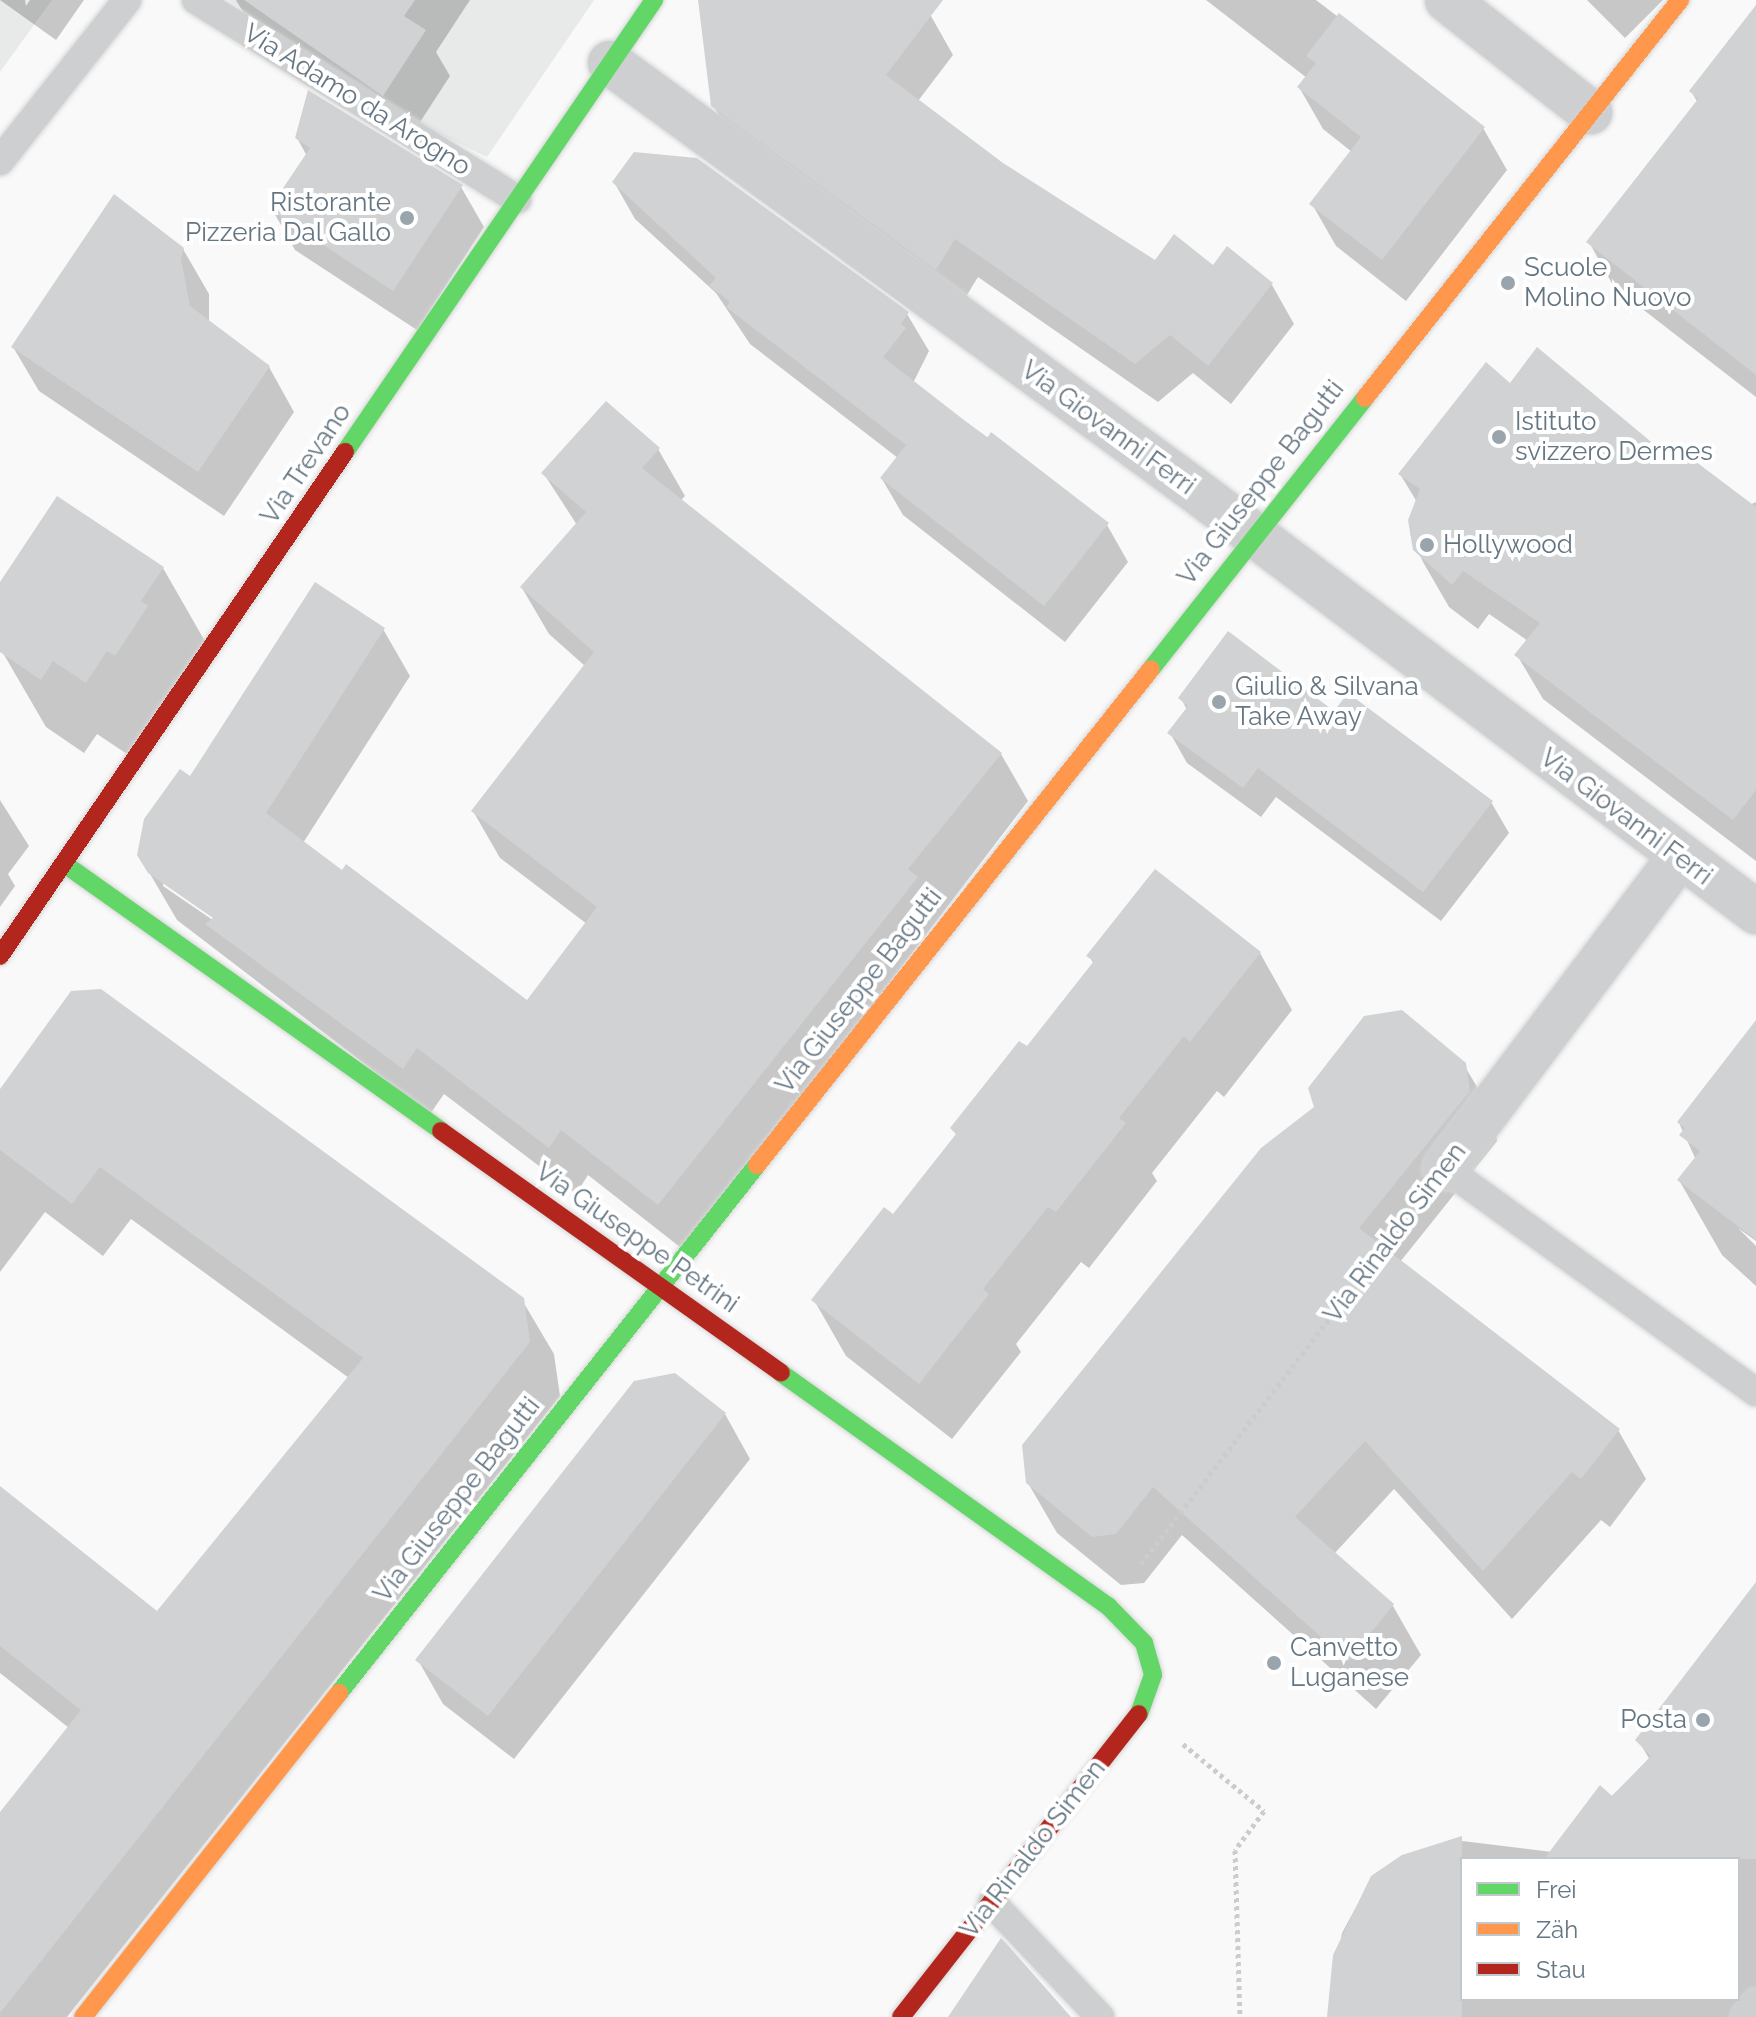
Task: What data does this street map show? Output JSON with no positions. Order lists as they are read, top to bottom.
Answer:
{
  "streets": {
    "main road": [
      "Via Trevano",
      "Via Giuseppe Bagutti",
      "Via Rinaldo Simen",
      "Via Giuseppe Petrini"
    ],
    "street": ["Via Giovanni Ferri"],
    "lane": ["Via Adamo da Arogno"]
  },
  "crossings": [
    ["Via Adamo da Arogno", "Via Trevano"],
    ["Via Giovanni Ferri", "Via Trevano"],
    ["Via Giovanni Ferri", "Via Giuseppe Bagutti"],
    ["Via Giovanni Ferri", "Via Rinaldo Simen"],
    ["Via Trevano", "Via Giuseppe Petrini"],
    ["Via Giuseppe Bagutti", "Via Giuseppe Petrini"],
    ["Via Rinaldo Simen", "Via Giuseppe Petrini"]
  ],
  "places": [
    "Ristorante Pizzeria Dal Gallo",
    "Scuole Molino Nuovo",
    "Istituto svizzero Dermes",
    "Hollywood",
    "Giulio & Silvana Take Away",
    "Canvetto Luganese",
    "Posta"
  ],
  "legend": ["Frei", "Zäh", "Stau"]
}
